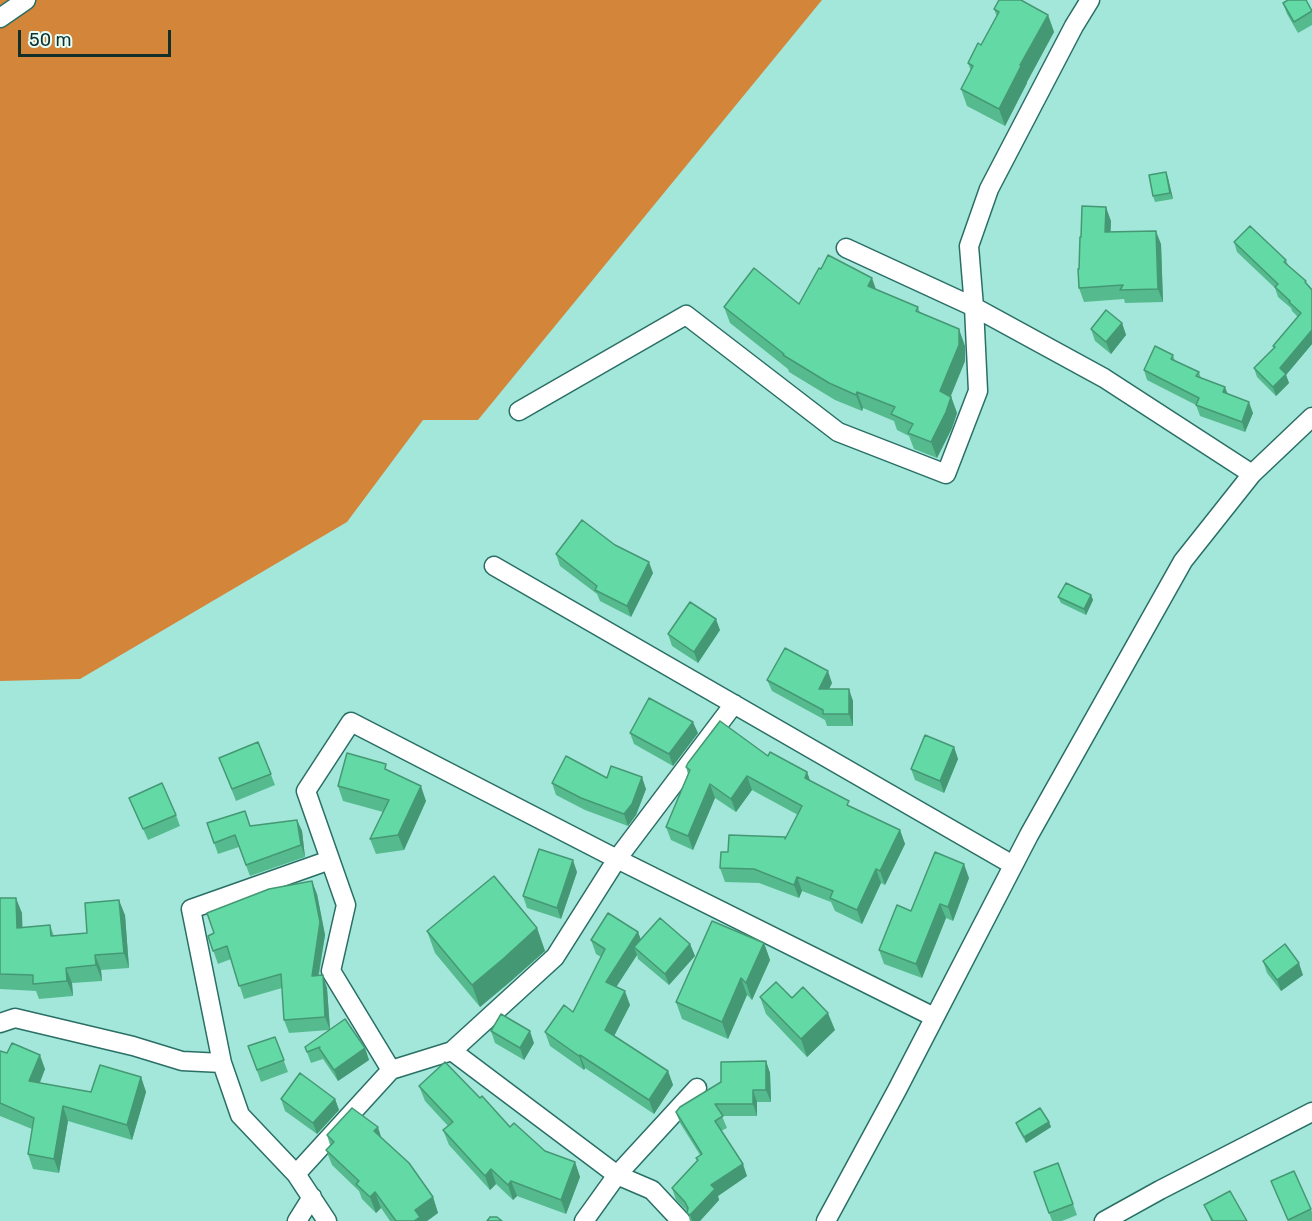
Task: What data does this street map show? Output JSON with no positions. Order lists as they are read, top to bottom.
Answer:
{
  "scale_bar": "50 m"
}
